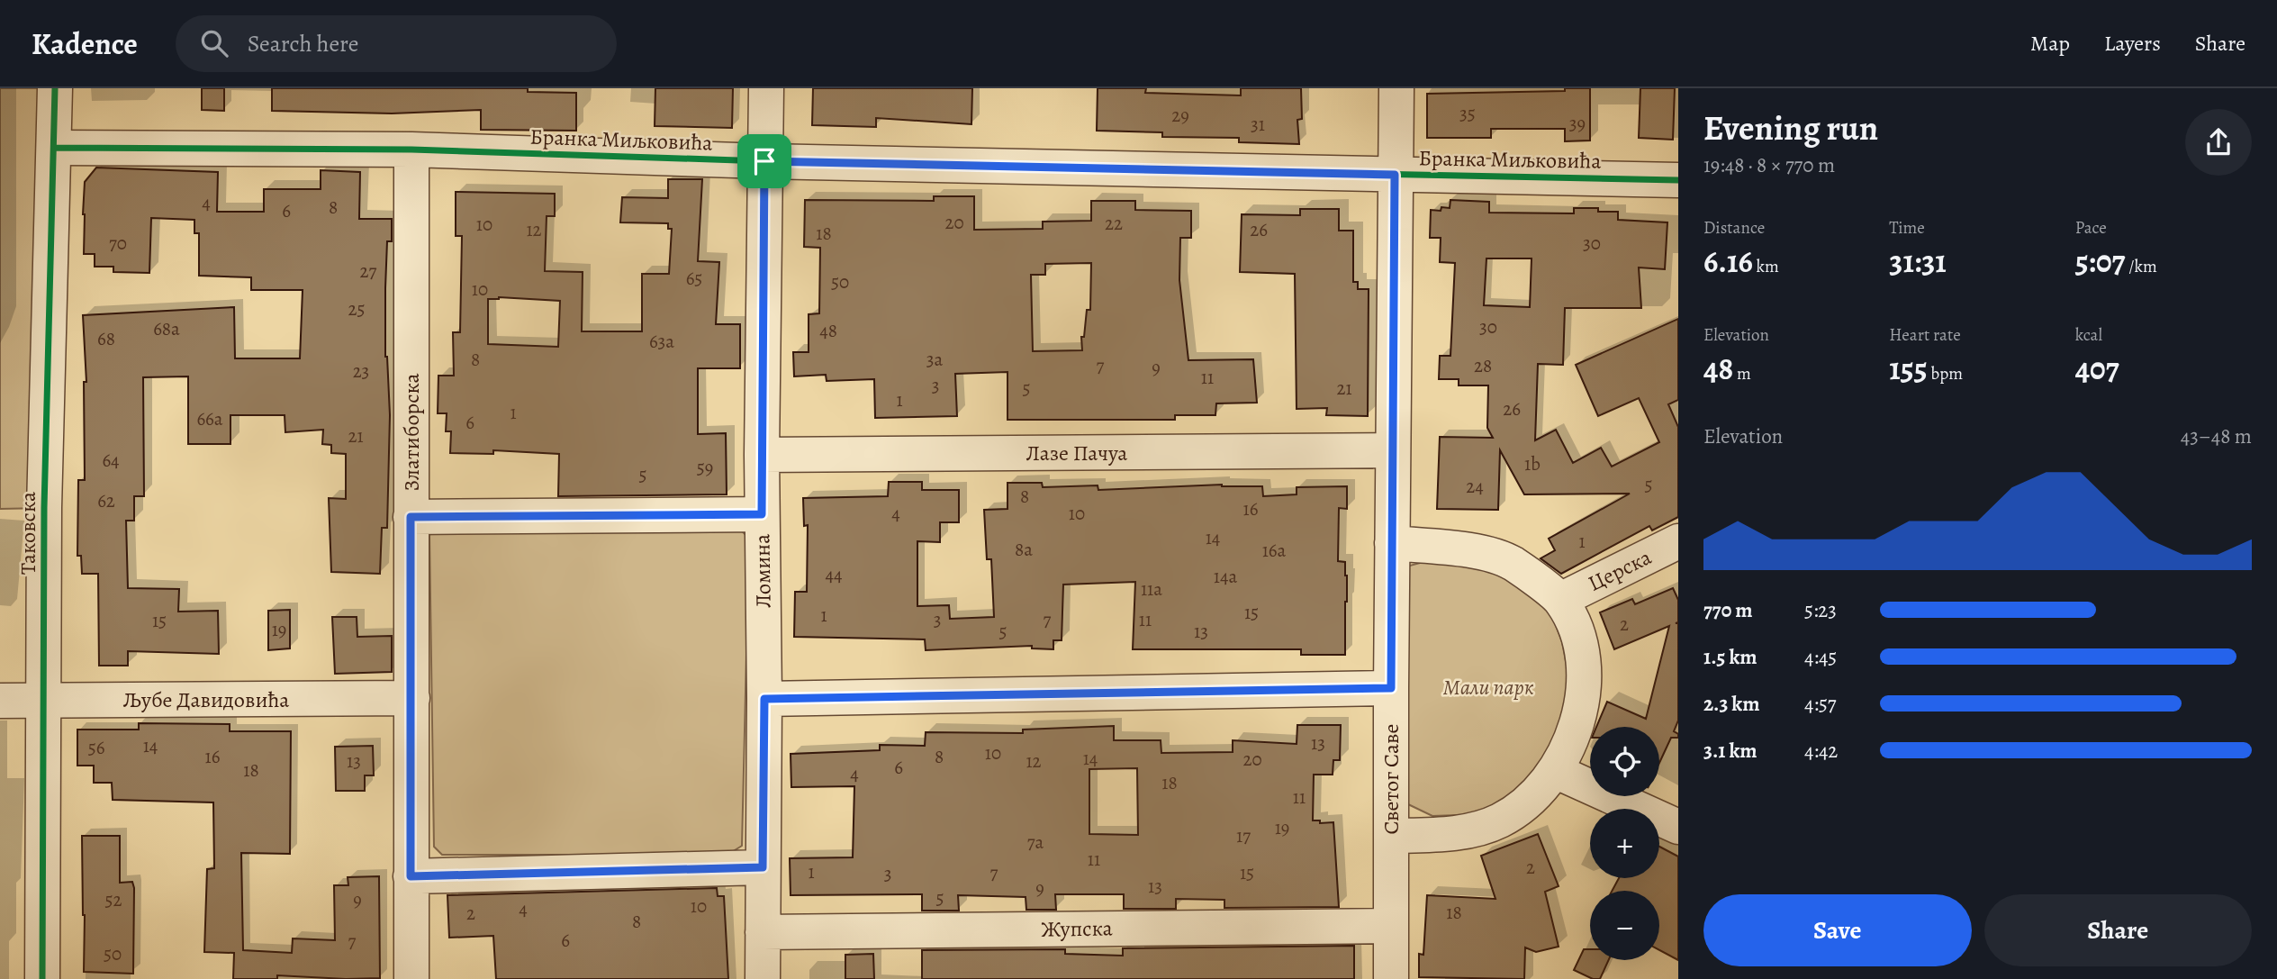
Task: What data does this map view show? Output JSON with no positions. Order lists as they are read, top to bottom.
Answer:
{
  "streets": {
    "street": [
      "Бранка Миљковића",
      "Златиборска",
      "Лазе Пачуа",
      "Таковска",
      "Церска",
      "Ломина",
      "Љубе Давидовића",
      "Светог Саве",
      "Жупска"
    ]
  },
  "crossings": [
    ["Бранка Миљковића", "Златиборска"],
    ["Бранка Миљковића", "Таковска"],
    ["Бранка Миљковића", "Ломина"],
    ["Бранка Миљковића", "Светог Саве"],
    ["Златиборска", "Љубе Давидовића"],
    ["Лазе Пачуа", "Ломина"],
    ["Лазе Пачуа", "Светог Саве"],
    ["Таковска", "Љубе Давидовића"],
    ["Ломина", "Жупска"],
    ["Светог Саве", "Жупска"]
  ],
  "parks": ["Мали парк"],
  "house_numbers": [
    "35",
    "29",
    "39",
    "31",
    "4",
    "8",
    "6",
    "20",
    "22",
    "10",
    "12",
    "26",
    "18",
    "70",
    "30",
    "27",
    "65",
    "50",
    "10",
    "25",
    "30",
    "68a",
    "48",
    "68",
    "63a",
    "8",
    "3a",
    "7",
    "28",
    "9",
    "23",
    "11",
    "3",
    "5",
    "21",
    "1",
    "26",
    "1",
    "66a",
    "6",
    "21",
    "64",
    "1b",
    "59",
    "5",
    "5",
    "24",
    "8",
    "62",
    "16",
    "4",
    "10",
    "14",
    "1",
    "8a",
    "16a",
    "44",
    "14a",
    "11a",
    "15",
    "1",
    "3",
    "7",
    "11",
    "15",
    "2",
    "19",
    "5",
    "13",
    "13",
    "14",
    "56",
    "10",
    "16",
    "8",
    "14",
    "20",
    "13",
    "12",
    "6",
    "18",
    "4",
    "18",
    "11",
    "19",
    "17",
    "7a",
    "11",
    "2",
    "1",
    "7",
    "15",
    "3",
    "13",
    "9",
    "5",
    "52",
    "9",
    "10",
    "4",
    "18",
    "2",
    "8",
    "6",
    "7",
    "50"
  ],
  "page": {
    "header": "Kadence",
    "search": "Search here",
    "nav": ["Map", "Layers", "Share"],
    "heading": ["Evening run", "19:48 · 8 × 770 m"],
    "stats": [
      ["Distance", "6.16 km"],
      ["Time", "31:31"],
      ["Pace", "5:07 /km"],
      ["Elevation", "48 m"],
      ["Heart rate", "155 bpm"],
      ["kcal", "407"]
    ],
    "chart": ["Elevation", "43–48 m"],
    "list": [
      {
        "name": "770 m",
        "note": "5:23"
      },
      {
        "name": "1.5 km",
        "note": "4:45"
      },
      {
        "name": "2.3 km",
        "note": "4:57"
      },
      {
        "name": "3.1 km",
        "note": "4:42"
      }
    ],
    "map_buttons": ["+", "−"],
    "buttons": ["Save", "Share"]
  }
}
